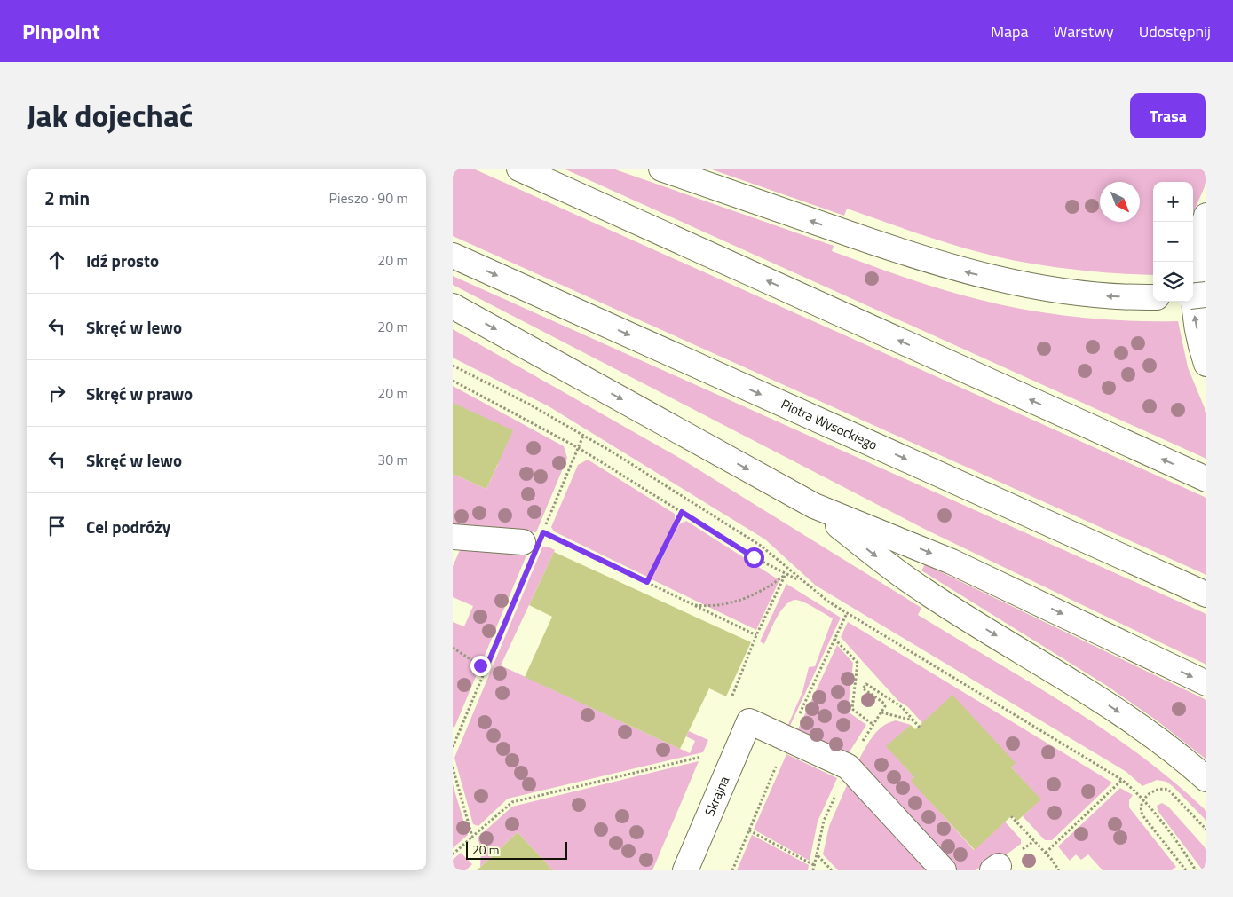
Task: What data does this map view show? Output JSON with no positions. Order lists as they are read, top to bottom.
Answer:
{
  "streets": {
    "main road": ["Piotra Wysockiego", "Skrajna"]
  },
  "scale_bar": "20 m",
  "north": "bottom right",
  "page": {
    "header": "Pinpoint",
    "nav": ["Mapa", "Warstwy", "Udostępnij"],
    "title": "Jak dojechać",
    "buttons": "Trasa",
    "heading": ["2 min", "Pieszo · 90 m"],
    "map_buttons": ["+", "−"],
    "list": [
      ["Idź prosto", "20 m"],
      ["Skręć w lewo", "20 m"],
      ["Skręć w prawo", "20 m"],
      ["Skręć w lewo", "30 m"],
      "Cel podróży"
    ],
    "scale": "20 m"
  }
}
